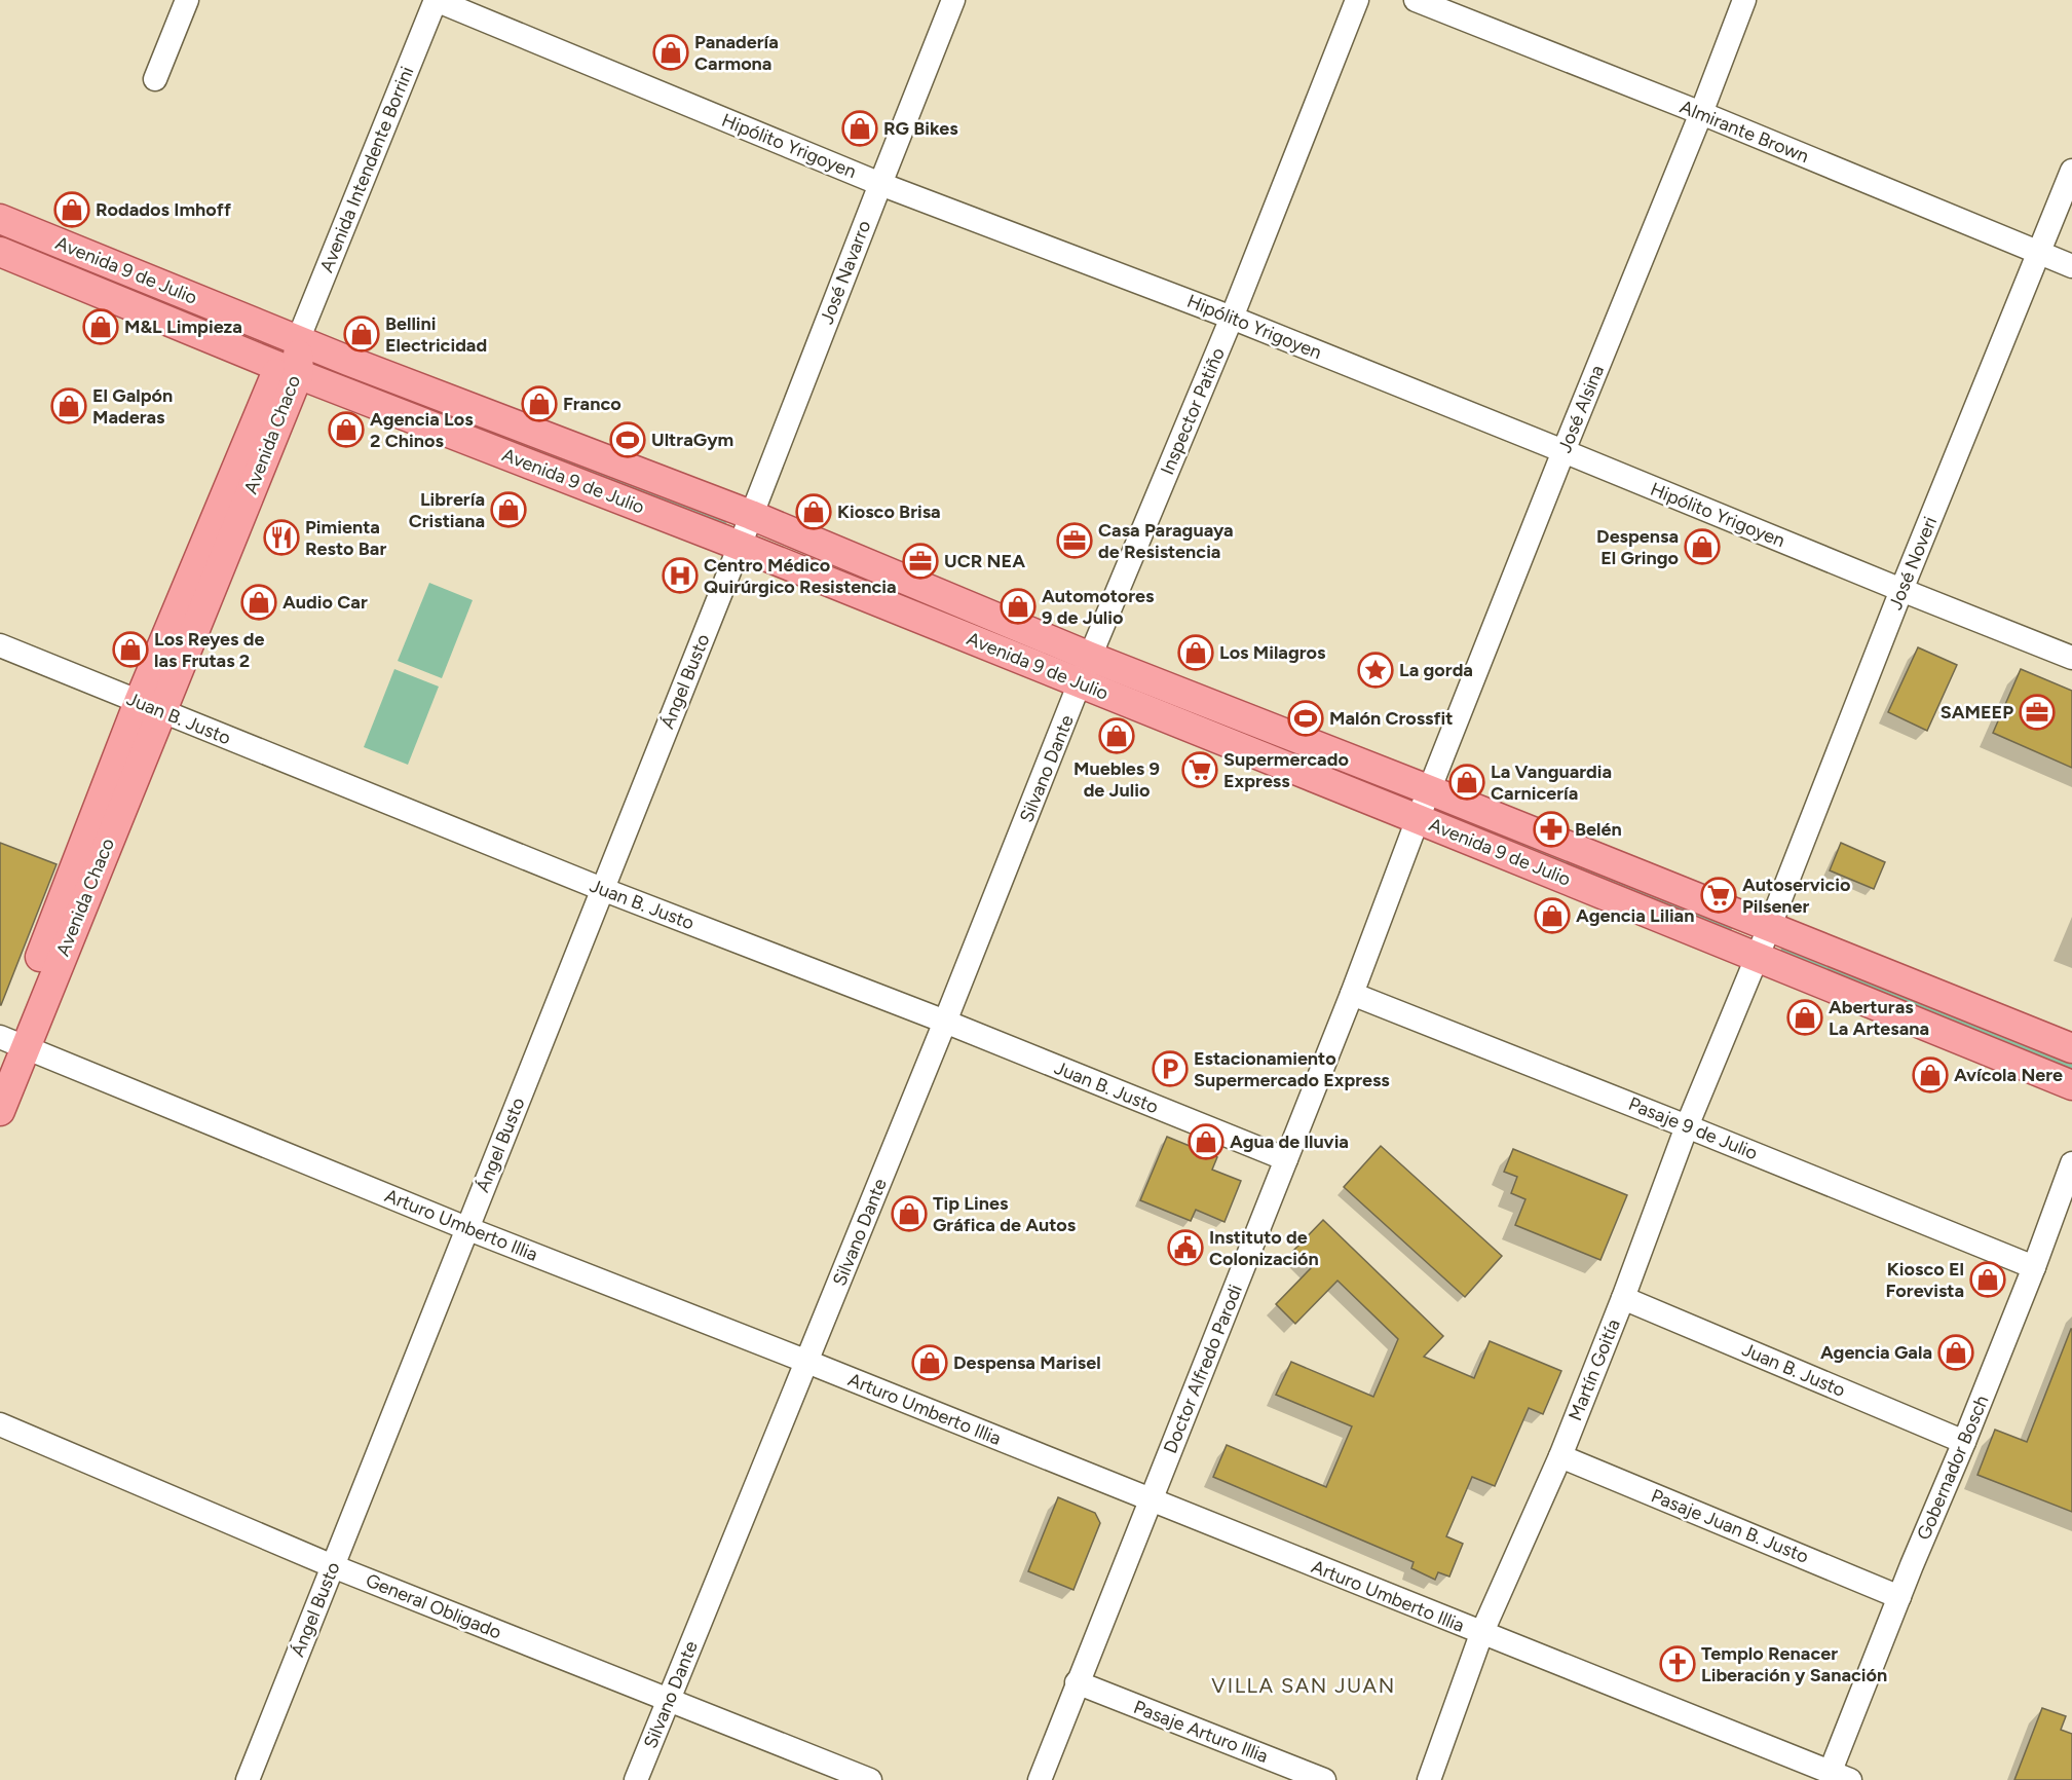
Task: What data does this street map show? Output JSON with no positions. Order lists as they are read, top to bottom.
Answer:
{
  "streets": {
    "main road": ["Avenida 9 de Julio", "Avenida Chaco"],
    "street": [
      "Almirante Brown",
      "Hipólito Yrigoyen",
      "Avenida Intendente Borrini",
      "José Navarro",
      "José Alsina",
      "Inspector Patiño",
      "José Noveri",
      "Ángel Busto",
      "Juan B. Justo",
      "Silvano Dante",
      "Pasaje 9 de Julio",
      "Arturo Umberto Illia",
      "Doctor Alfredo Parodi",
      "Martín Goitía",
      "Gobernador Bosch",
      "Pasaje Juan B. Justo",
      "General Obligado",
      "Pasaje Arturo Illia"
    ]
  },
  "crossings": [
    ["Almirante Brown", "José Alsina"],
    ["Almirante Brown", "José Noveri"],
    ["Hipólito Yrigoyen", "Avenida Intendente Borrini"],
    ["Hipólito Yrigoyen", "José Navarro"],
    ["Hipólito Yrigoyen", "José Alsina"],
    ["Hipólito Yrigoyen", "Inspector Patiño"],
    ["Hipólito Yrigoyen", "José Noveri"],
    ["Avenida Intendente Borrini", "Avenida 9 de Julio"],
    ["Avenida Intendente Borrini", "Avenida Chaco"],
    ["Avenida 9 de Julio", "José Navarro"],
    ["Avenida 9 de Julio", "José Alsina"],
    ["Avenida 9 de Julio", "Inspector Patiño"],
    ["Avenida 9 de Julio", "Avenida Chaco"],
    ["Avenida 9 de Julio", "José Noveri"],
    ["Avenida 9 de Julio", "Ángel Busto"],
    ["Avenida 9 de Julio", "Silvano Dante"],
    ["Avenida 9 de Julio", "Doctor Alfredo Parodi"],
    ["Avenida 9 de Julio", "Martín Goitía"],
    ["José Navarro", "Ángel Busto"],
    ["José Alsina", "Doctor Alfredo Parodi"],
    ["Inspector Patiño", "Silvano Dante"],
    ["Avenida Chaco", "Juan B. Justo"],
    ["Avenida Chaco", "Arturo Umberto Illia"],
    ["José Noveri", "Martín Goitía"],
    ["Ángel Busto", "Juan B. Justo"],
    ["Ángel Busto", "Arturo Umberto Illia"],
    ["Ángel Busto", "General Obligado"],
    ["Juan B. Justo", "Silvano Dante"],
    ["Juan B. Justo", "Doctor Alfredo Parodi"],
    ["Juan B. Justo", "Martín Goitía"],
    ["Juan B. Justo", "Gobernador Bosch"],
    ["Silvano Dante", "Arturo Umberto Illia"],
    ["Silvano Dante", "General Obligado"],
    ["Pasaje 9 de Julio", "Doctor Alfredo Parodi"],
    ["Pasaje 9 de Julio", "Martín Goitía"],
    ["Pasaje 9 de Julio", "Gobernador Bosch"],
    ["Arturo Umberto Illia", "Doctor Alfredo Parodi"],
    ["Arturo Umberto Illia", "Martín Goitía"],
    ["Arturo Umberto Illia", "Gobernador Bosch"],
    ["Doctor Alfredo Parodi", "Pasaje Arturo Illia"],
    ["Martín Goitía", "Pasaje Juan B. Justo"],
    ["Gobernador Bosch", "Pasaje Juan B. Justo"]
  ],
  "districts": ["VILLA SAN JUAN"],
  "places": {
    "shop": [
      "Panadería Carmona",
      "RG Bikes",
      "Rodados Imhoff",
      "M&L Limpieza",
      "Bellini Electricidad",
      "Franco",
      "El Galpón Maderas",
      "Agencia Los 2 Chinos",
      "Librería Cristiana",
      "Kiosco Brisa",
      "Despensa El Gringo",
      "Audio Car",
      "Automotores 9 de Julio",
      "Los Reyes de las Frutas 2",
      "Los Milagros",
      "Muebles 9 de Julio",
      "La Vanguardia Carnicería",
      "Agencia Lilian",
      "Aberturas La Artesana",
      "Avícola Nere",
      "Agua de lluvia",
      "Tip Lines Gráfica de Autos",
      "Kiosco El Forevista",
      "Agencia Gala",
      "Despensa Marisel"
    ],
    "sports": ["UltraGym", "Malón Crossfit"],
    "restaurant": ["Pimienta Resto Bar"],
    "office": ["Casa Paraguaya de Resistencia", "UCR NEA", "SAMEEP"],
    "hospital": ["Centro Médico Quirúrgico Resistencia"],
    "place": ["La gorda"],
    "supermarket": ["Supermercado Express", "Autoservicio Pilsener"],
    "pharmacy": ["Belén"],
    "parking": ["Estacionamiento Supermercado Express"],
    "public building": ["Instituto de Colonización"],
    "church": ["Templo Renacer Liberación y Sanación"]
  }
}
